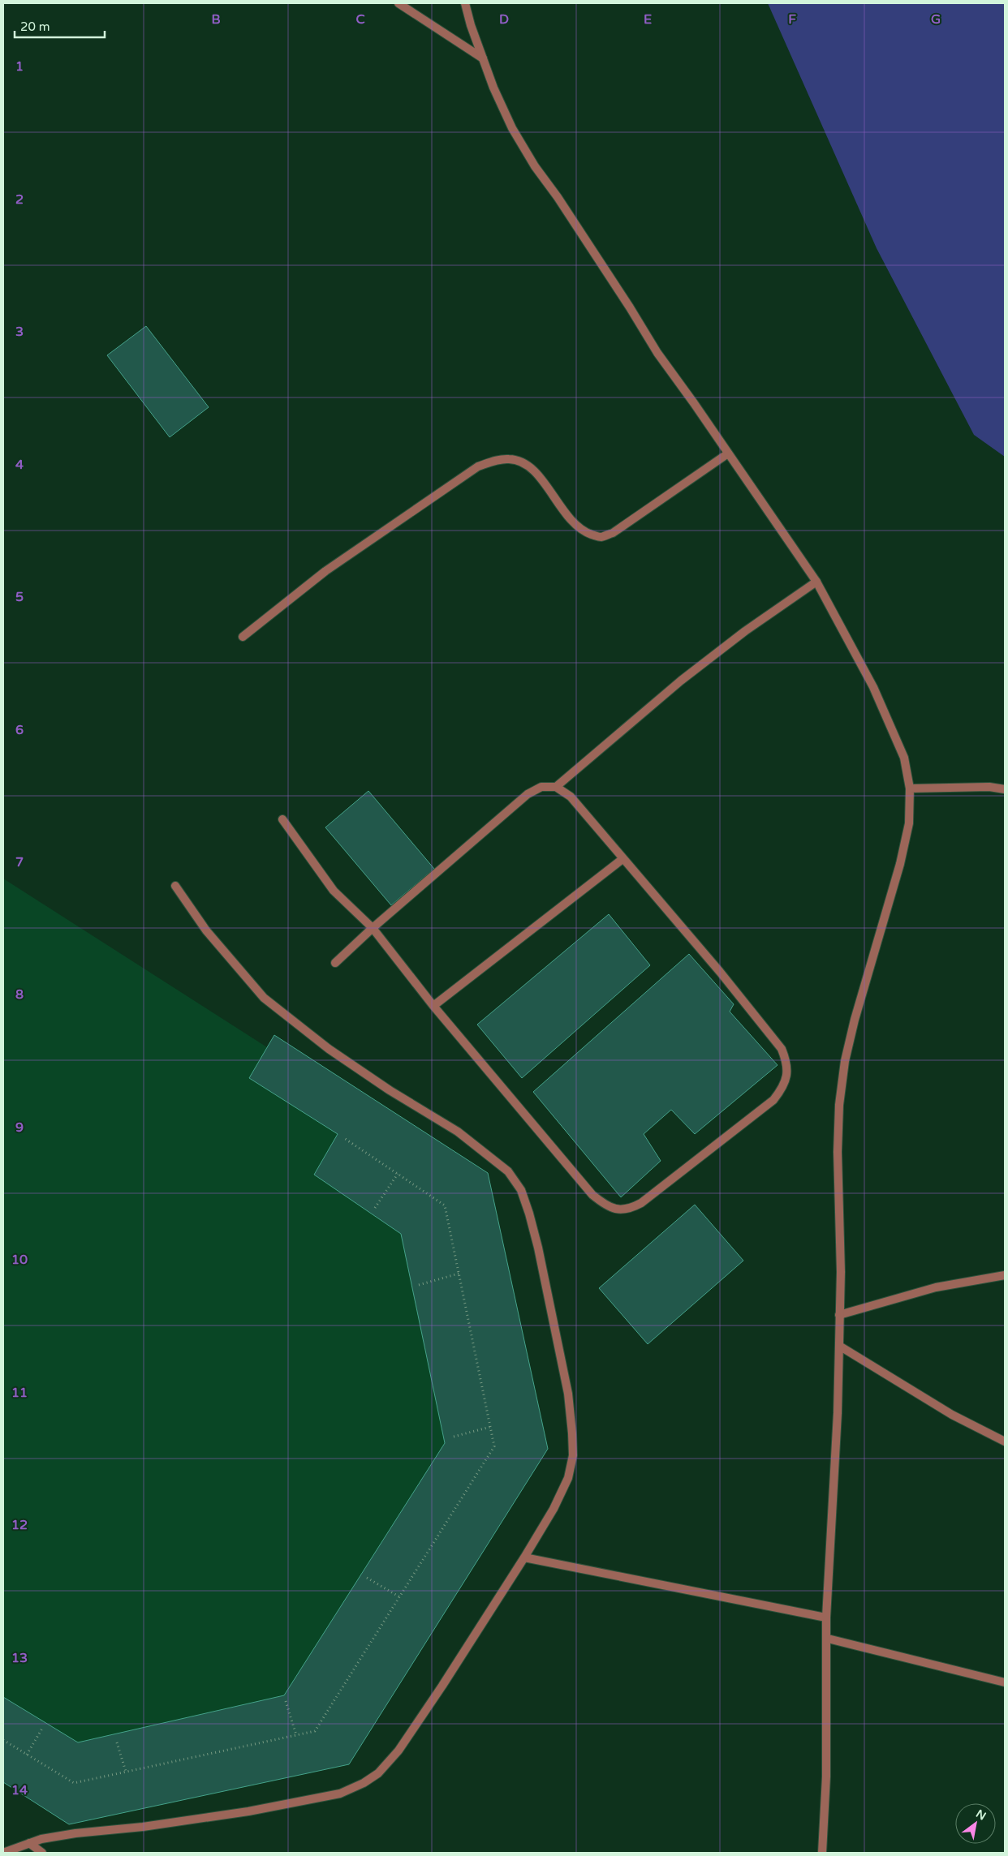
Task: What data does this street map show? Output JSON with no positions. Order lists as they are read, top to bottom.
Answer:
{
  "scale_bar": "20 m",
  "north": "top right",
  "grid": {
    "columns": [
      "B",
      "C",
      "D",
      "E",
      "F",
      "G"
    ],
    "rows": [
      "1",
      "2",
      "3",
      "4",
      "5",
      "6",
      "7",
      "8",
      "9",
      "10",
      "11",
      "12",
      "13",
      "14"
    ]
  }
}
